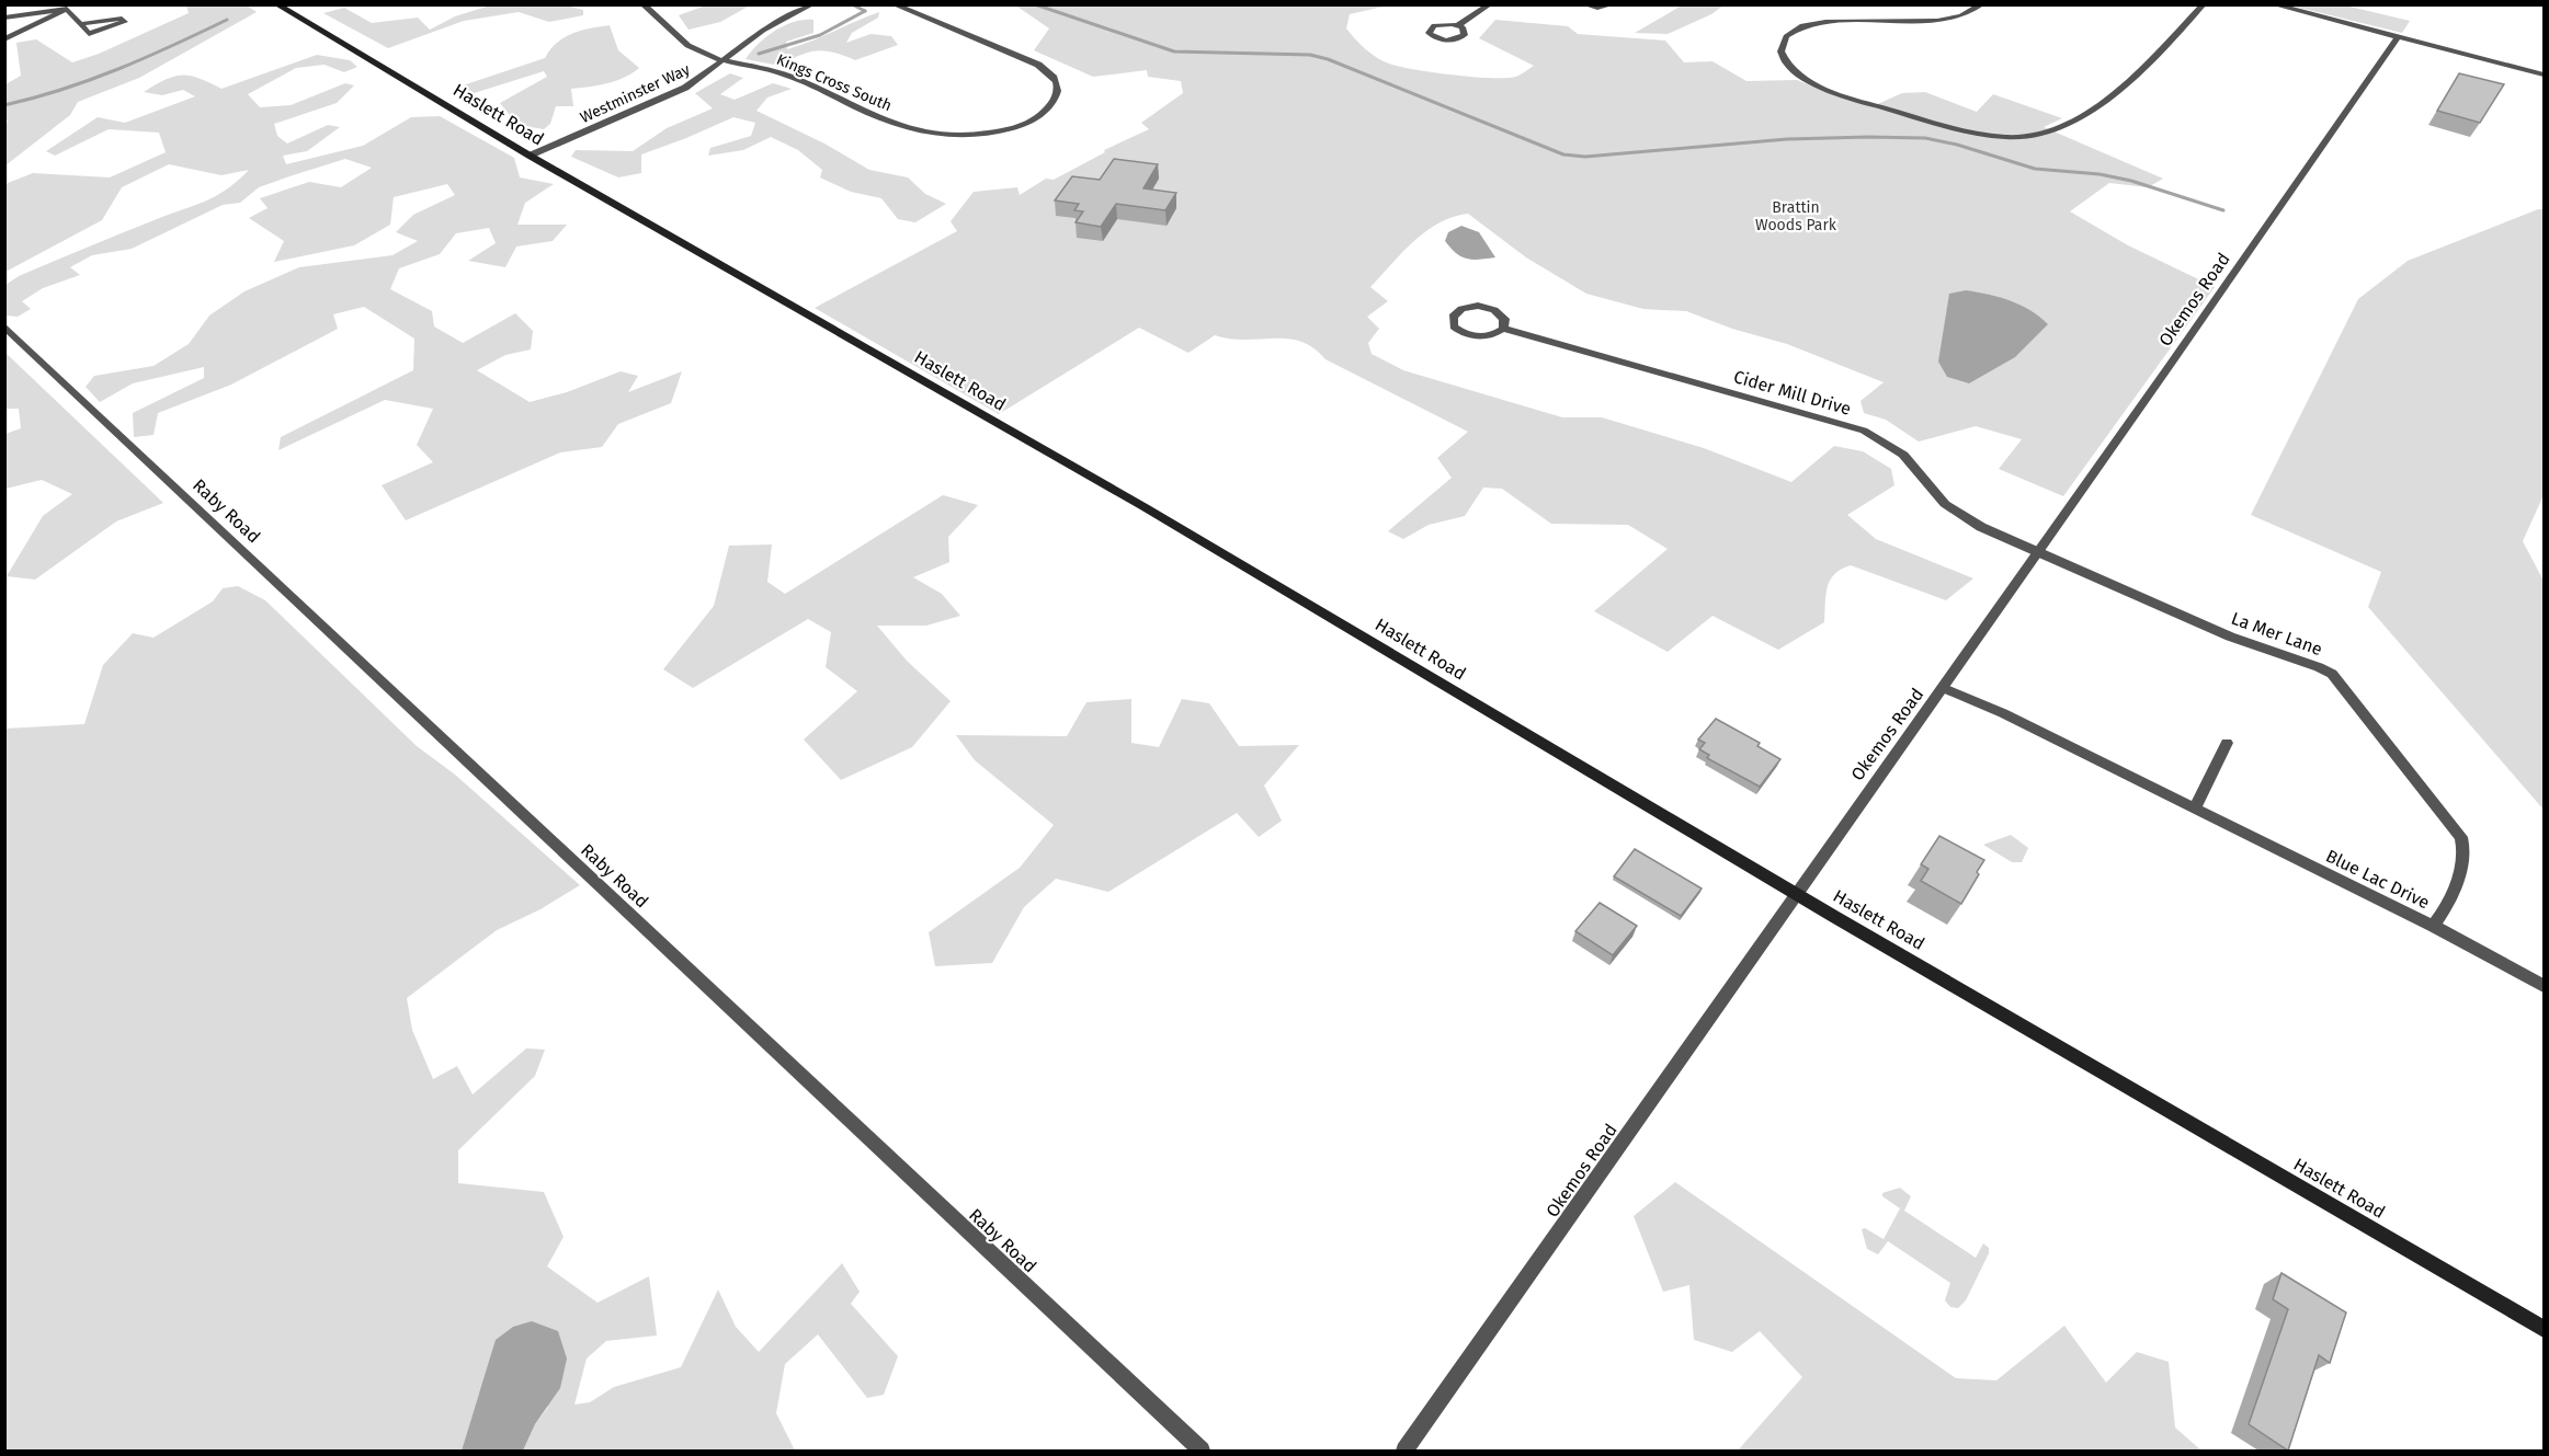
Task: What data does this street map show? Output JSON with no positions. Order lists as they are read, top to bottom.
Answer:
{
  "streets": {
    "main road": ["Haslett Road"],
    "street": [
      "Kings Cross South",
      "Westminster Way",
      "Okemos Road",
      "Cider Mill Drive",
      "Raby Road",
      "La Mer Lane",
      "Blue Lac Drive"
    ]
  },
  "crossings": [
    ["Kings Cross South", "Westminster Way"],
    ["Westminster Way", "Haslett Road"],
    ["Haslett Road", "Okemos Road"],
    ["Okemos Road", "Cider Mill Drive"],
    ["Okemos Road", "La Mer Lane"],
    ["Okemos Road", "Blue Lac Drive"],
    ["Cider Mill Drive", "La Mer Lane"],
    ["La Mer Lane", "Blue Lac Drive"]
  ],
  "parks": ["Brattin Woods Park"]
}
